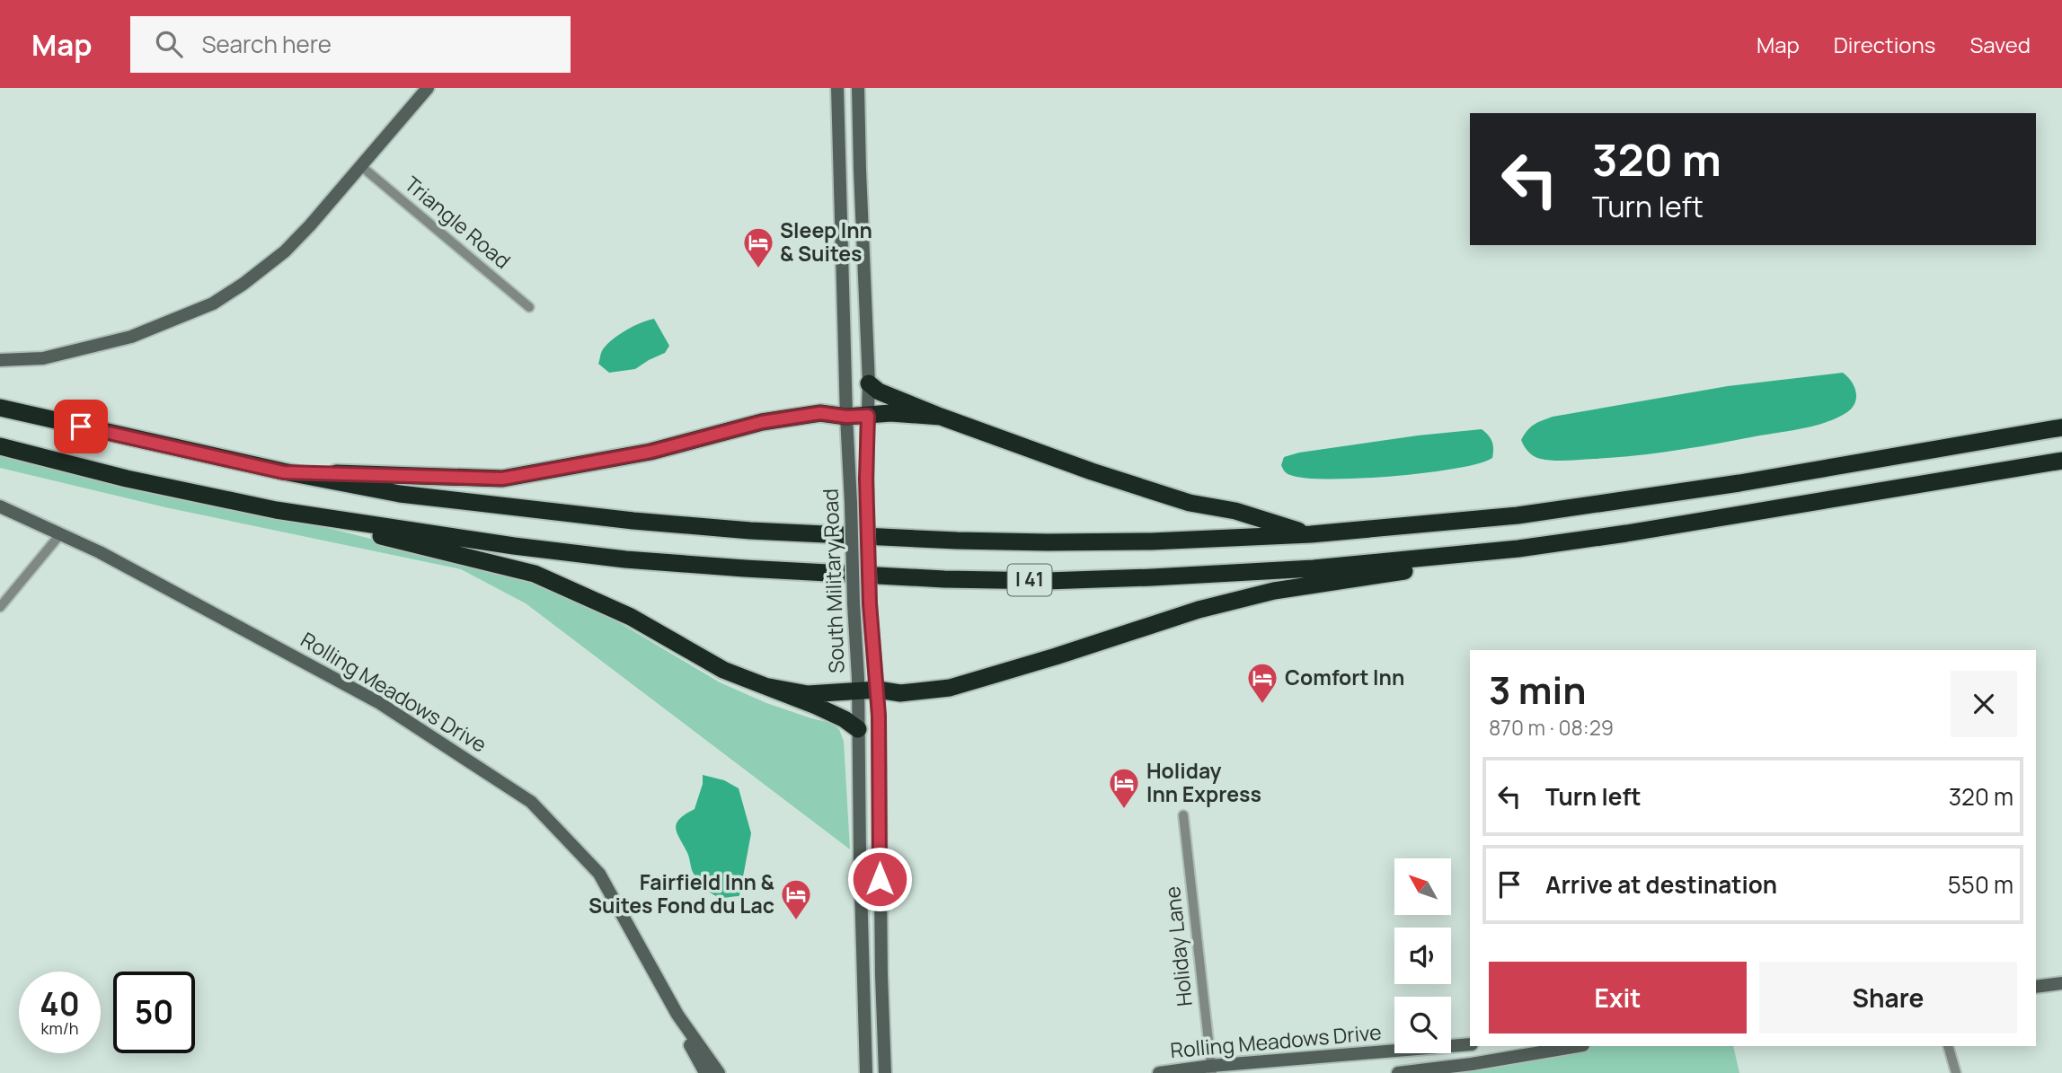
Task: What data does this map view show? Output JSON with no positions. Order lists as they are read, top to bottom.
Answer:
{
  "streets": {
    "highway": ["I 41"],
    "main road": ["South Military Road", "Rolling Meadows Drive"],
    "street": ["Triangle Road", "Holiday Lane"]
  },
  "crossings": [
    ["Rolling Meadows Drive", "Holiday Lane"]
  ],
  "places": {
    "hotel": [
      "Sleep Inn & Suites",
      "Comfort Inn",
      "Holiday Inn Express",
      "Fairfield Inn & Suites Fond du Lac"
    ]
  },
  "north": "top left",
  "page": {
    "header": "Map",
    "search": "Search here",
    "nav": ["Map", "Directions", "Saved"],
    "turn": ["320 m", "Turn left"],
    "heading": ["3 min", "870 m · 08:29"],
    "list": [
      {
        "name": "Turn left",
        "value": "320 m"
      },
      {
        "name": "Arrive at destination",
        "value": "550 m"
      }
    ],
    "buttons": ["Exit", "Share"],
    "speed": "40 km/h",
    "limit": "50"
  }
}
